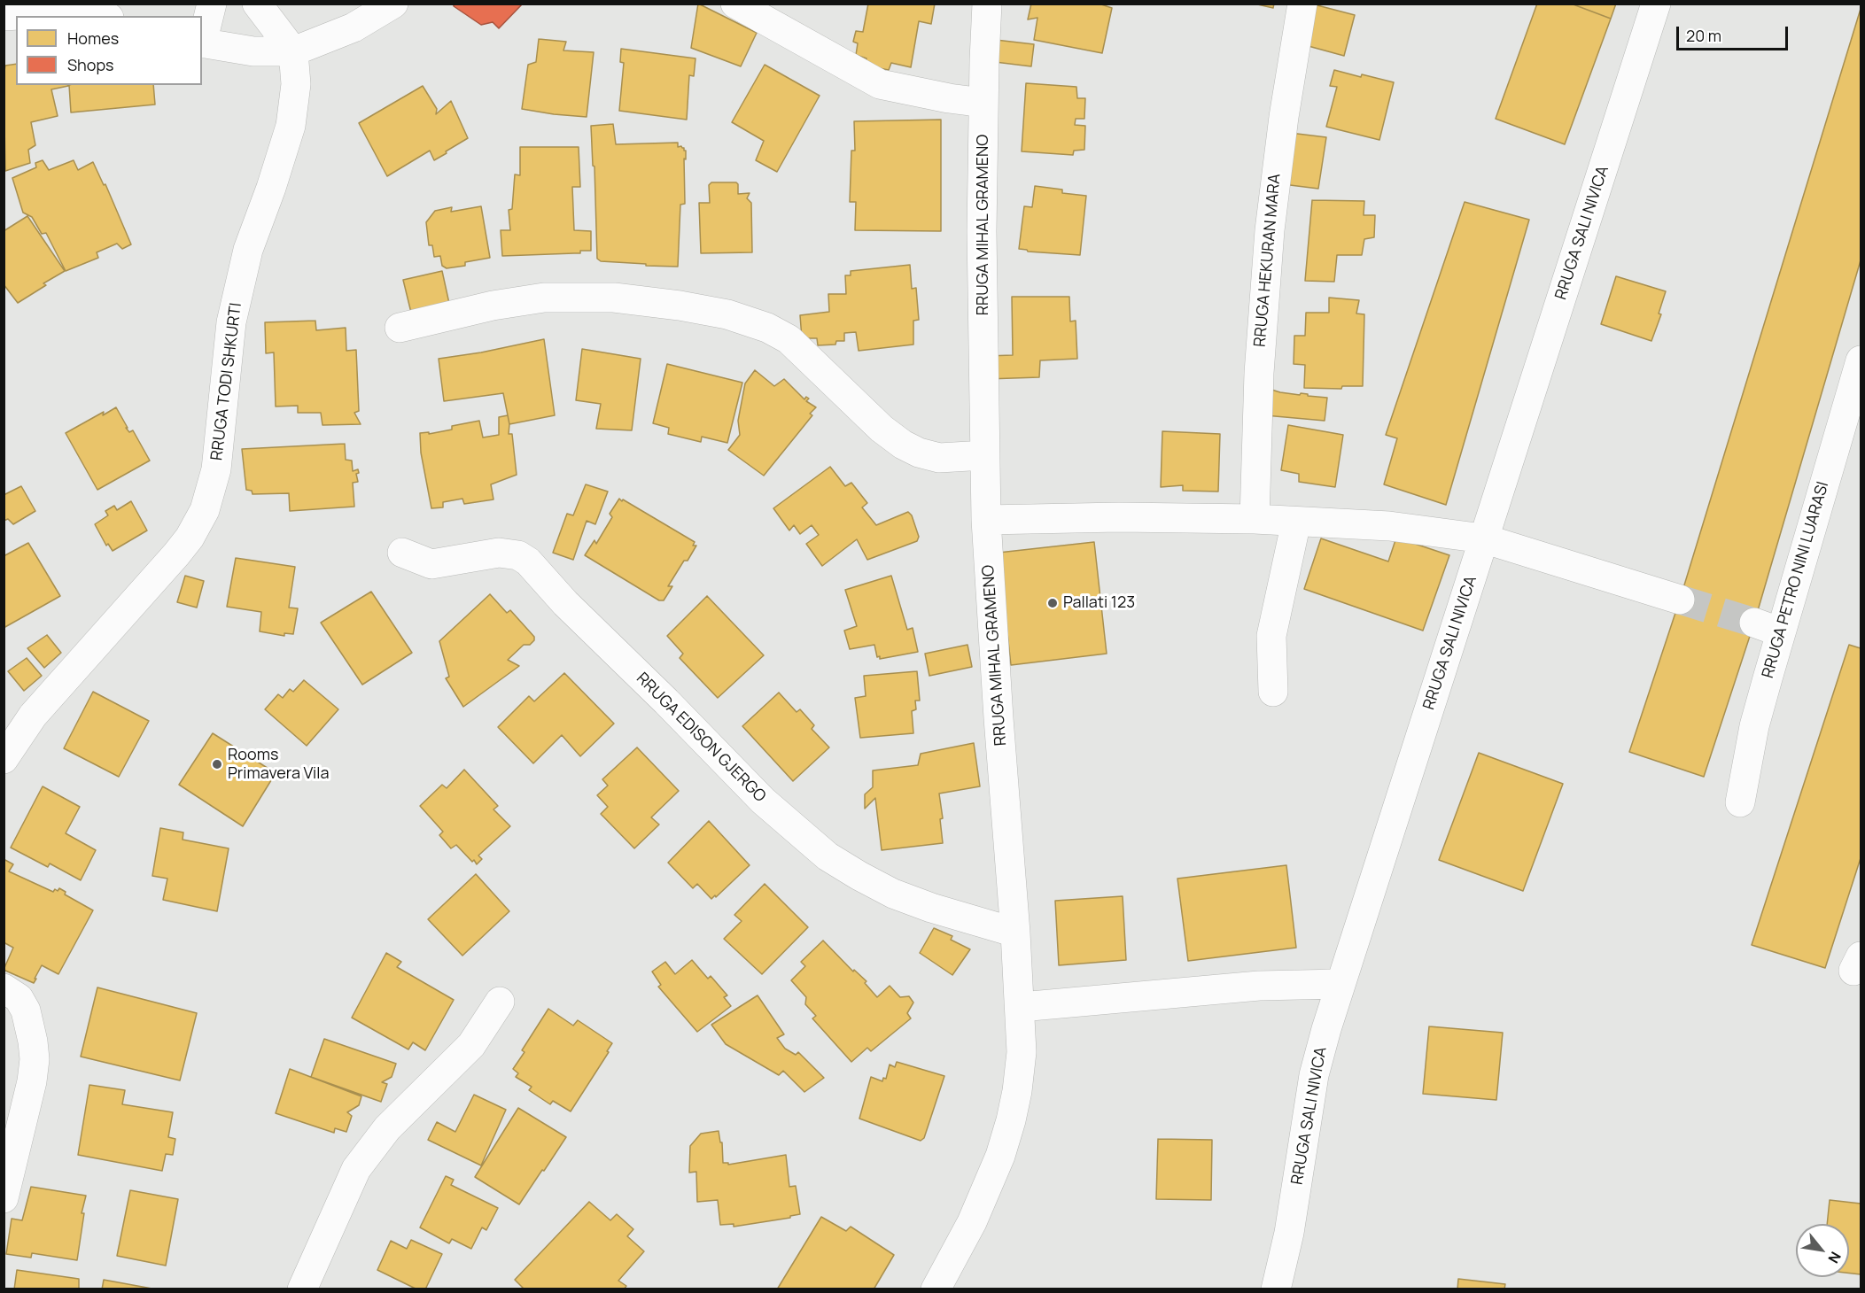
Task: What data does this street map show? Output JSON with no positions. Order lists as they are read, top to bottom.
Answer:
{
  "streets": {
    "street": [
      "RRUGA MIHAL GRAMENO",
      "RRUGA SALI NIVICA",
      "RRUGA HEKURAN MARA",
      "RRUGA TODI SHKURTI",
      "RRUGA PETRO NINI LUARASI",
      "RRUGA EDISON GJERGO"
    ]
  },
  "crossings": [
    ["RRUGA MIHAL GRAMENO", "RRUGA EDISON GJERGO"]
  ],
  "places": ["Pallati 123", "Rooms Primavera Vila"],
  "legend": ["Homes", "Shops"],
  "scale_bar": "20 m",
  "north": "bottom right"
}
